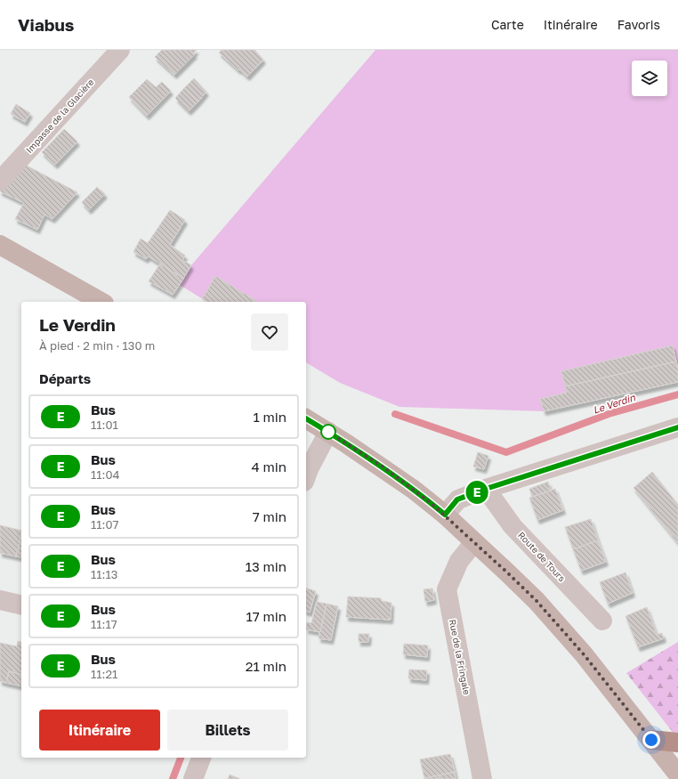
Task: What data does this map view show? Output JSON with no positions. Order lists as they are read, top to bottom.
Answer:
{
  "streets": {
    "street": ["Impasse de la Glacière", "Route de Tours", "Rue de la Fringale"]
  },
  "water": ["Le Verdin"],
  "lines": ["bus line E"],
  "page": {
    "header": "Viabus",
    "nav": ["Carte", "Itinéraire", "Favoris"],
    "on_map": "E",
    "heading": [
      ["Le Verdin", "À pied · 2 min · 130 m"],
      "Départs"
    ],
    "list": [
      {
        "mark": "E",
        "name": "Bus",
        "note": "11:01",
        "value": "1 min"
      },
      {
        "mark": "E",
        "name": "Bus",
        "note": "11:04",
        "value": "4 min"
      },
      {
        "mark": "E",
        "name": "Bus",
        "note": "11:07",
        "value": "7 min"
      },
      {
        "mark": "E",
        "name": "Bus",
        "note": "11:13",
        "value": "13 min"
      },
      {
        "mark": "E",
        "name": "Bus",
        "note": "11:17",
        "value": "17 min"
      },
      {
        "mark": "E",
        "name": "Bus",
        "note": "11:21",
        "value": "21 min"
      }
    ],
    "buttons": ["Itinéraire", "Billets"]
  }
}
